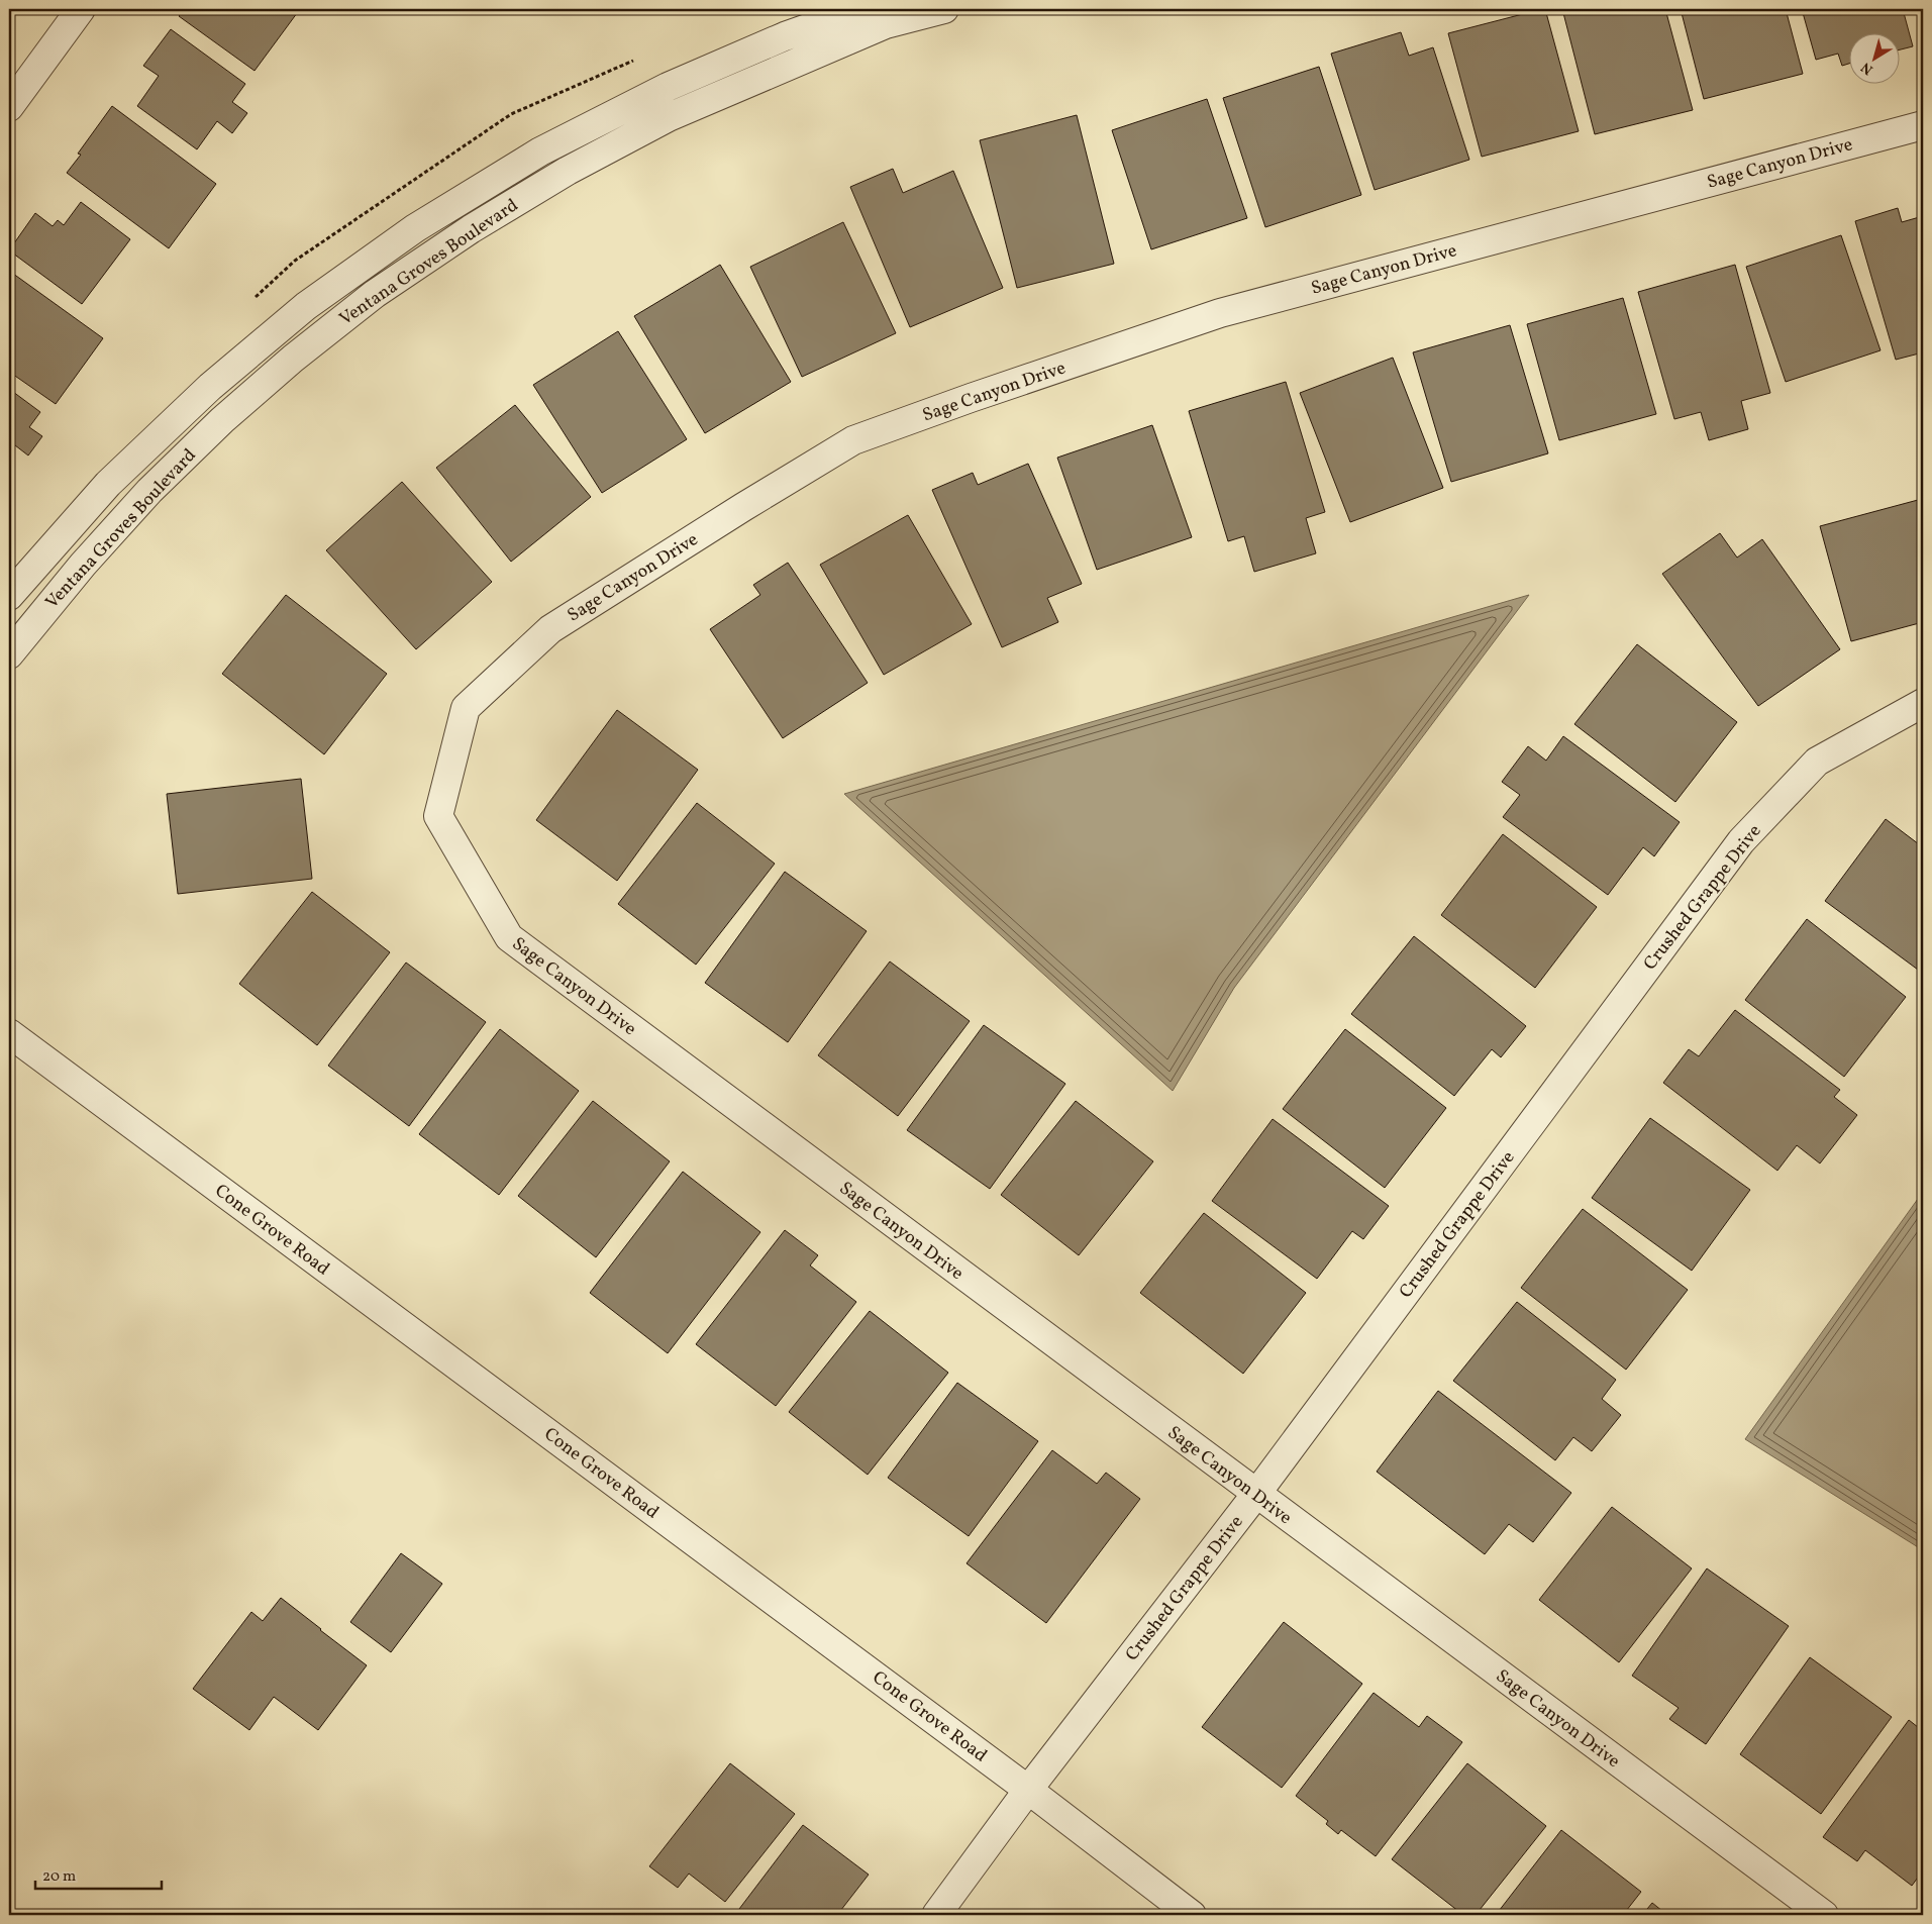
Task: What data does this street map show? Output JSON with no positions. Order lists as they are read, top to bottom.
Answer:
{
  "streets": {
    "street": [
      "Sage Canyon Drive",
      "Ventana Groves Boulevard",
      "Crushed Grappe Drive",
      "Cone Grove Road"
    ]
  },
  "crossings": [
    ["Sage Canyon Drive", "Crushed Grappe Drive"],
    ["Crushed Grappe Drive", "Cone Grove Road"]
  ],
  "scale_bar": "20 m",
  "north": "bottom left"
}
